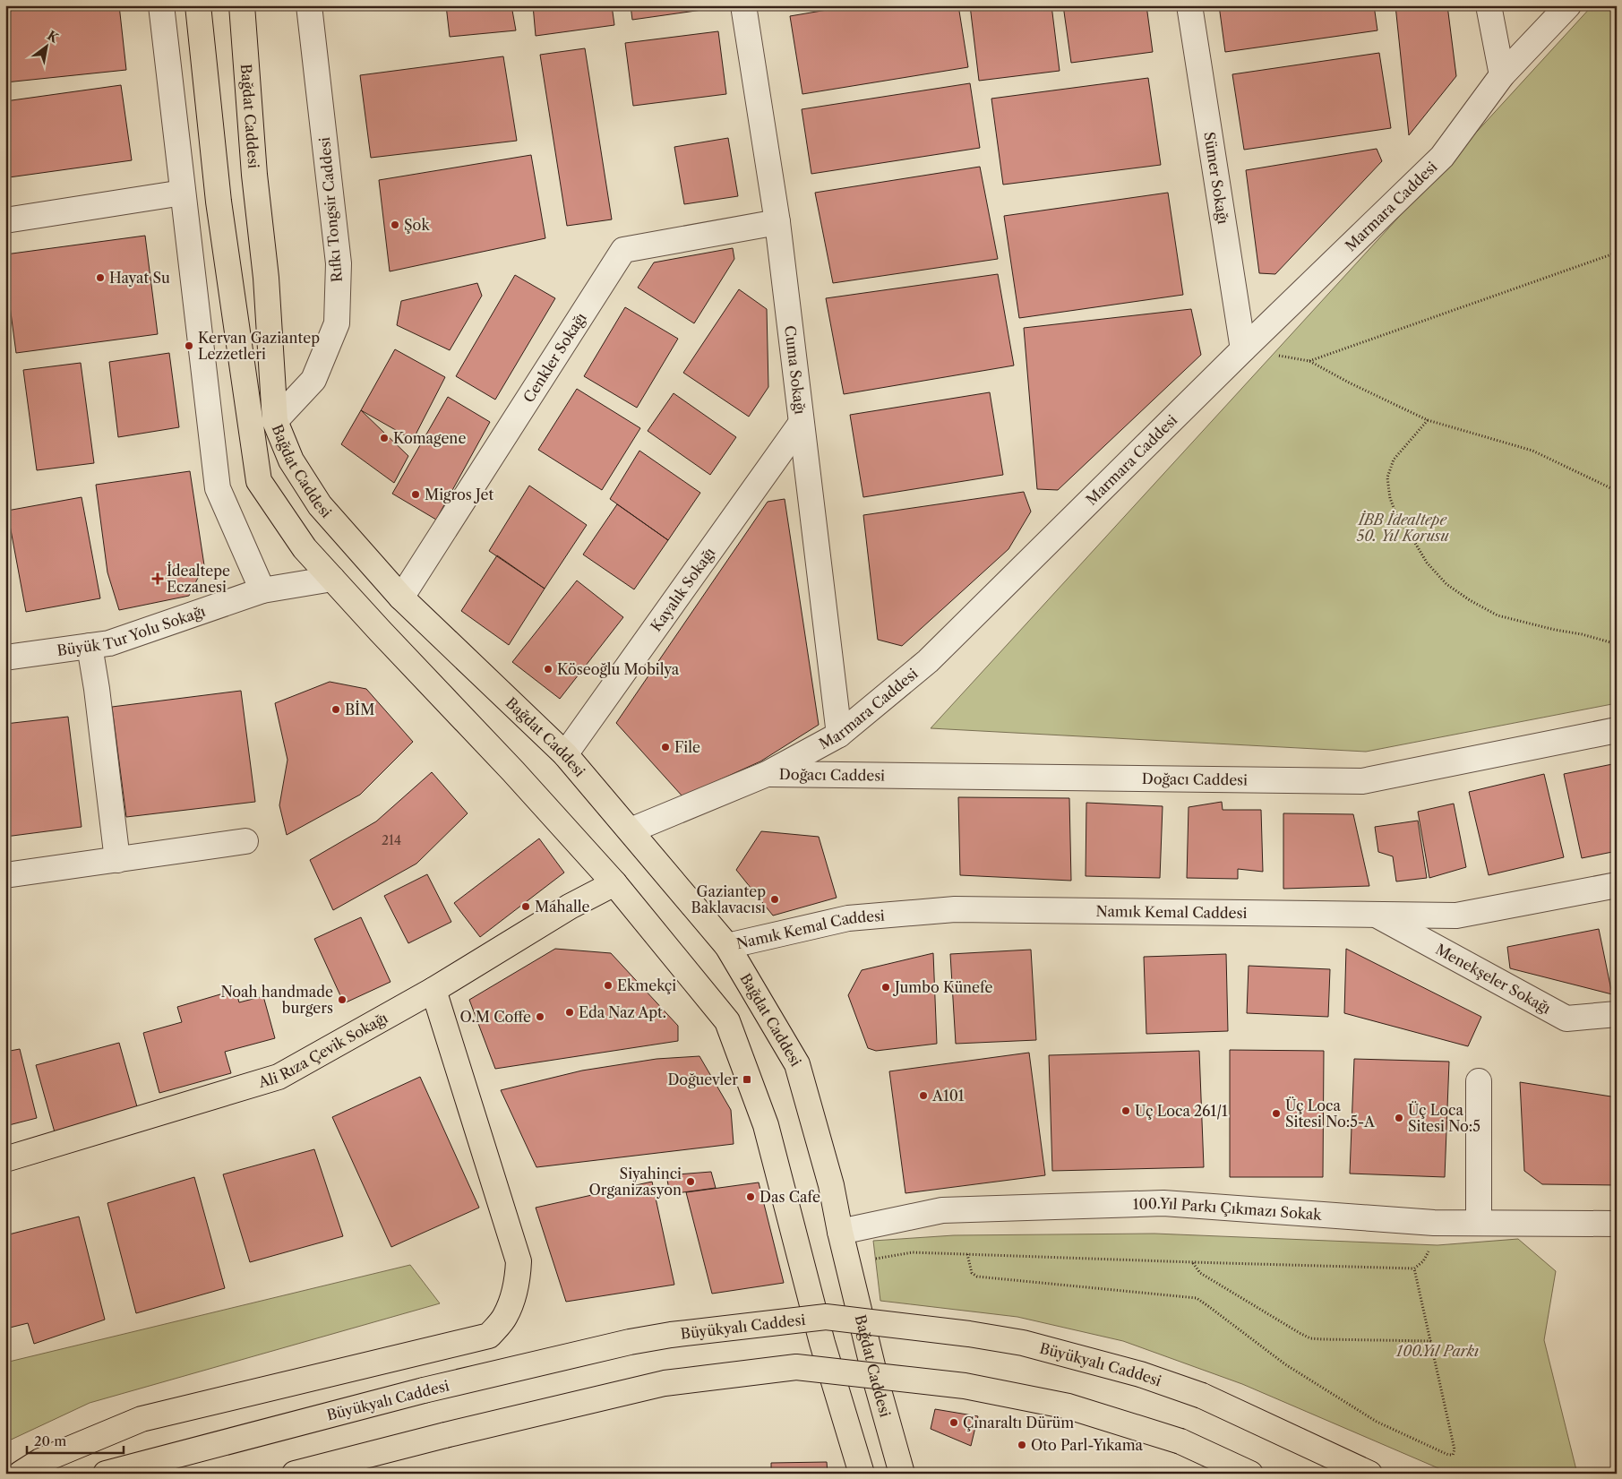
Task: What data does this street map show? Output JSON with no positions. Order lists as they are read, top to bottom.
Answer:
{
  "streets": {
    "main road": ["Bağdat Caddesi", "Ali Rıza Çevik Sokağı", "Büyükyalı Caddesi"],
    "street": [
      "Sümer Sokağı",
      "Marmara Caddesi",
      "Rıfkı Tongsir Caddesi",
      "Cenkler Sokağı",
      "Cuma Sokağı",
      "Kayalık Sokağı",
      "Büyük Tur Yolu Sokağı",
      "Doğacı Caddesi",
      "Namık Kemal Caddesi",
      "Menekşeler Sokağı",
      "100.Yıl Parkı Çıkmazı Sokak"
    ]
  },
  "crossings": [
    ["Bağdat Caddesi", "Marmara Caddesi"],
    ["Bağdat Caddesi", "Rıfkı Tongsir Caddesi"],
    ["Bağdat Caddesi", "Cenkler Sokağı"],
    ["Bağdat Caddesi", "Kayalık Sokağı"],
    ["Bağdat Caddesi", "Büyük Tur Yolu Sokağı"],
    ["Bağdat Caddesi", "Namık Kemal Caddesi"],
    ["Bağdat Caddesi", "Ali Rıza Çevik Sokağı"],
    ["Bağdat Caddesi", "100.Yıl Parkı Çıkmazı Sokak"],
    ["Sümer Sokağı", "Marmara Caddesi"],
    ["Marmara Caddesi", "Cuma Sokağı"],
    ["Marmara Caddesi", "Doğacı Caddesi"],
    ["Cenkler Sokağı", "Cuma Sokağı"],
    ["Cuma Sokağı", "Kayalık Sokağı"],
    ["Namık Kemal Caddesi", "Menekşeler Sokağı"]
  ],
  "parks": ["İBB İdealtepe 50. Yıl Korusu", "100.Yıl Parkı"],
  "places": {
    "other": [
      "Şok",
      "Hayat Su",
      "Kervan Gaziantep Lezzetleri",
      "Komagene",
      "Migros Jet",
      "Köseoğlu Mobilya",
      "BİM",
      "File",
      "Gaziantep Baklavacısı",
      "Mahalle",
      "Ekmekçi",
      "Jumbo Künefe",
      "Noah handmade burgers",
      "Eda Naz Apt.",
      "O.M Coffe",
      "A101",
      "Uç Loca 261/1",
      "Üç Loca Sitesi No:5-A",
      "Üç Loca Sitesi No:5",
      "Siyahinci Organizasyon",
      "Das Cafe",
      "Çınaraltı Dürüm",
      "Oto Parl-Yıkama"
    ],
    "health": ["İdealtepe Eczanesi"],
    "transit": ["Doğuevler"]
  },
  "house_numbers": ["214"],
  "scale_bar": "20 m",
  "north": "top right"
}
